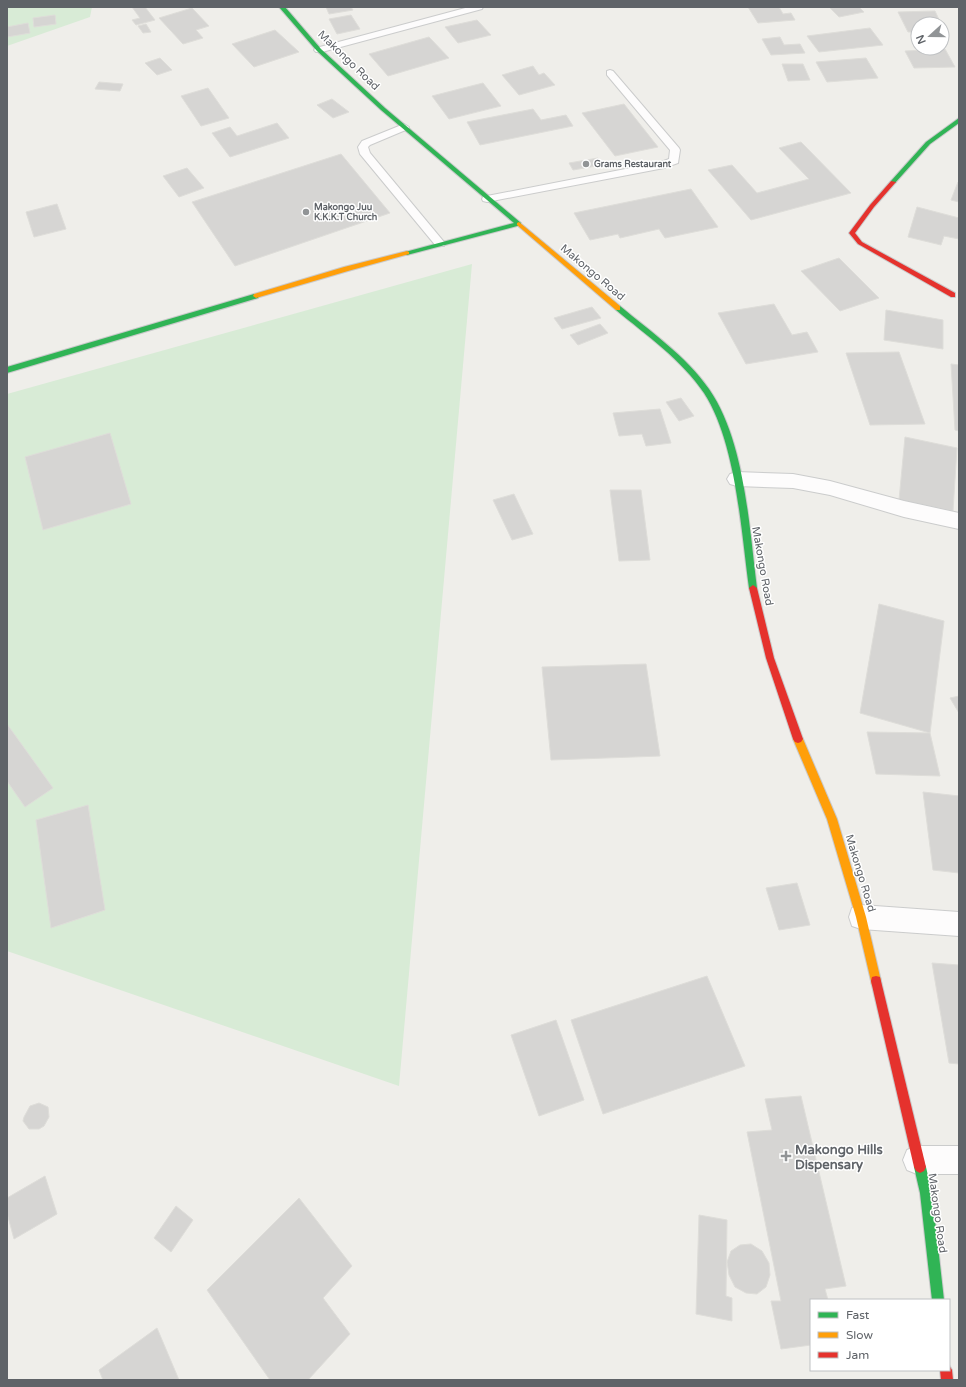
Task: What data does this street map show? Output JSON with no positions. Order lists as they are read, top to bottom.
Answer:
{
  "streets": {
    "street": ["Makongo Road"]
  },
  "places": {
    "other": ["Grams Restaurant", "Makongo Juu K.K.K.T Church"],
    "health": ["Makongo Hills Dispensary"]
  },
  "legend": ["Fast", "Slow", "Jam"],
  "north": "left"
}
